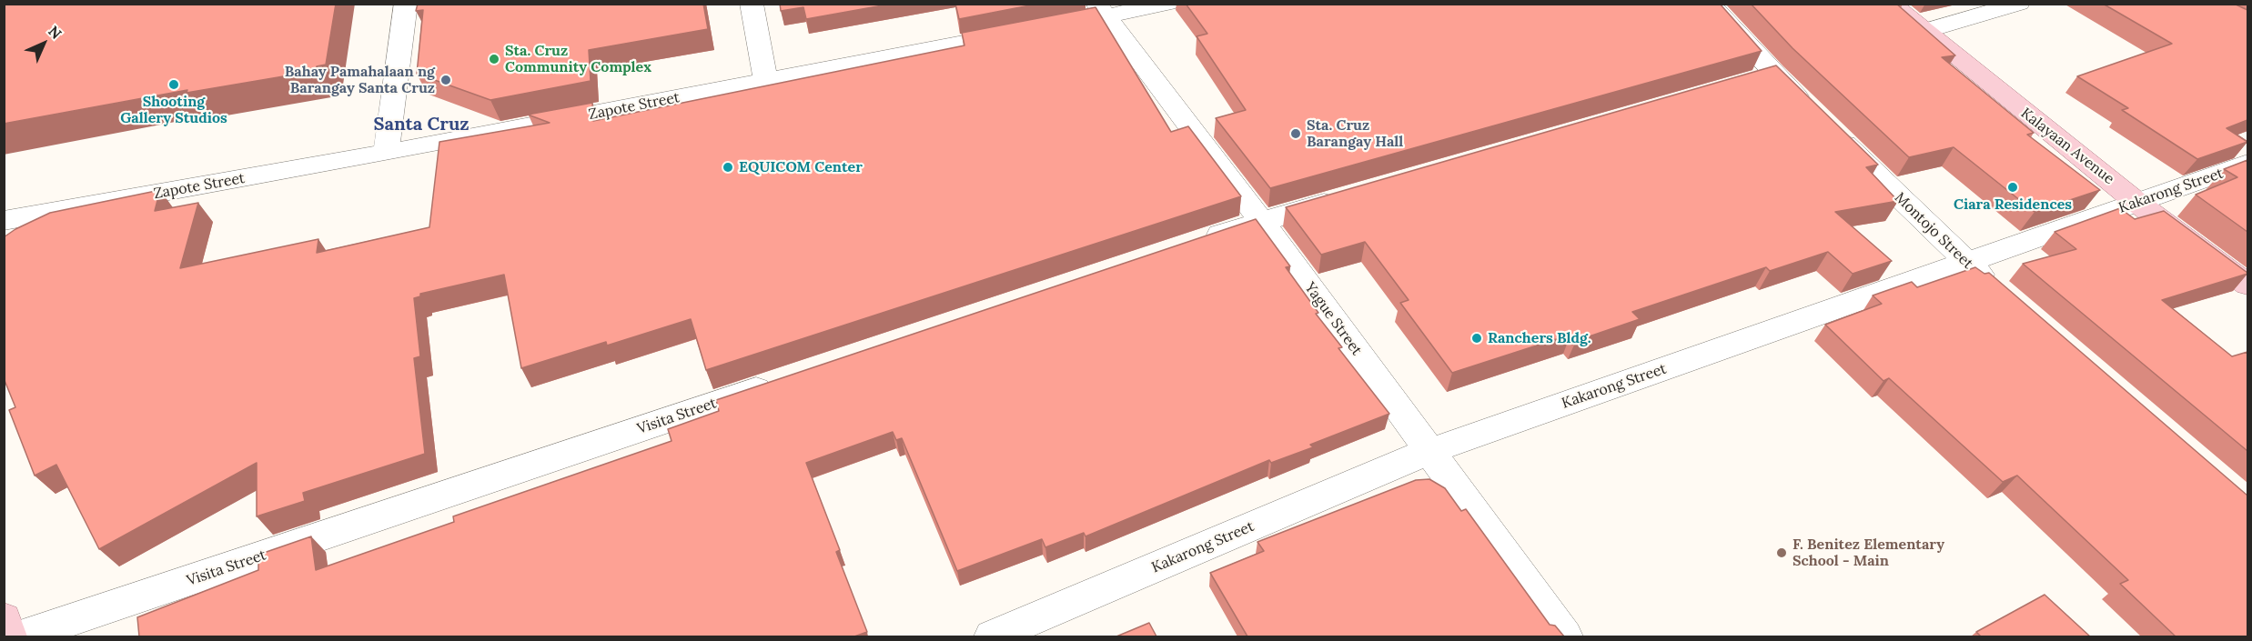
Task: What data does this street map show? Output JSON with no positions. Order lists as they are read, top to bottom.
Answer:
{
  "streets": {
    "main road": ["Kalayaan Avenue"],
    "street": [
      "Zapote Street",
      "Kakarong Street",
      "Montojo Street",
      "Yague Street",
      "Visita Street"
    ]
  },
  "crossings": [
    ["Zapote Street", "Yague Street"],
    ["Kalayaan Avenue", "Kakarong Street"],
    ["Kakarong Street", "Montojo Street"],
    ["Kakarong Street", "Yague Street"]
  ],
  "districts": ["Santa Cruz"],
  "places": [
    "Sta. Cruz Community Complex",
    "Bahay Pamahalaan ng Barangay Santa Cruz",
    "Shooting Gallery Studios",
    "Sta. Cruz Barangay Hall",
    "EQUICOM Center",
    "Ciara Residences",
    "Ranchers Bldg.",
    "F. Benitez Elementary School - Main"
  ],
  "north": "top right"
}
